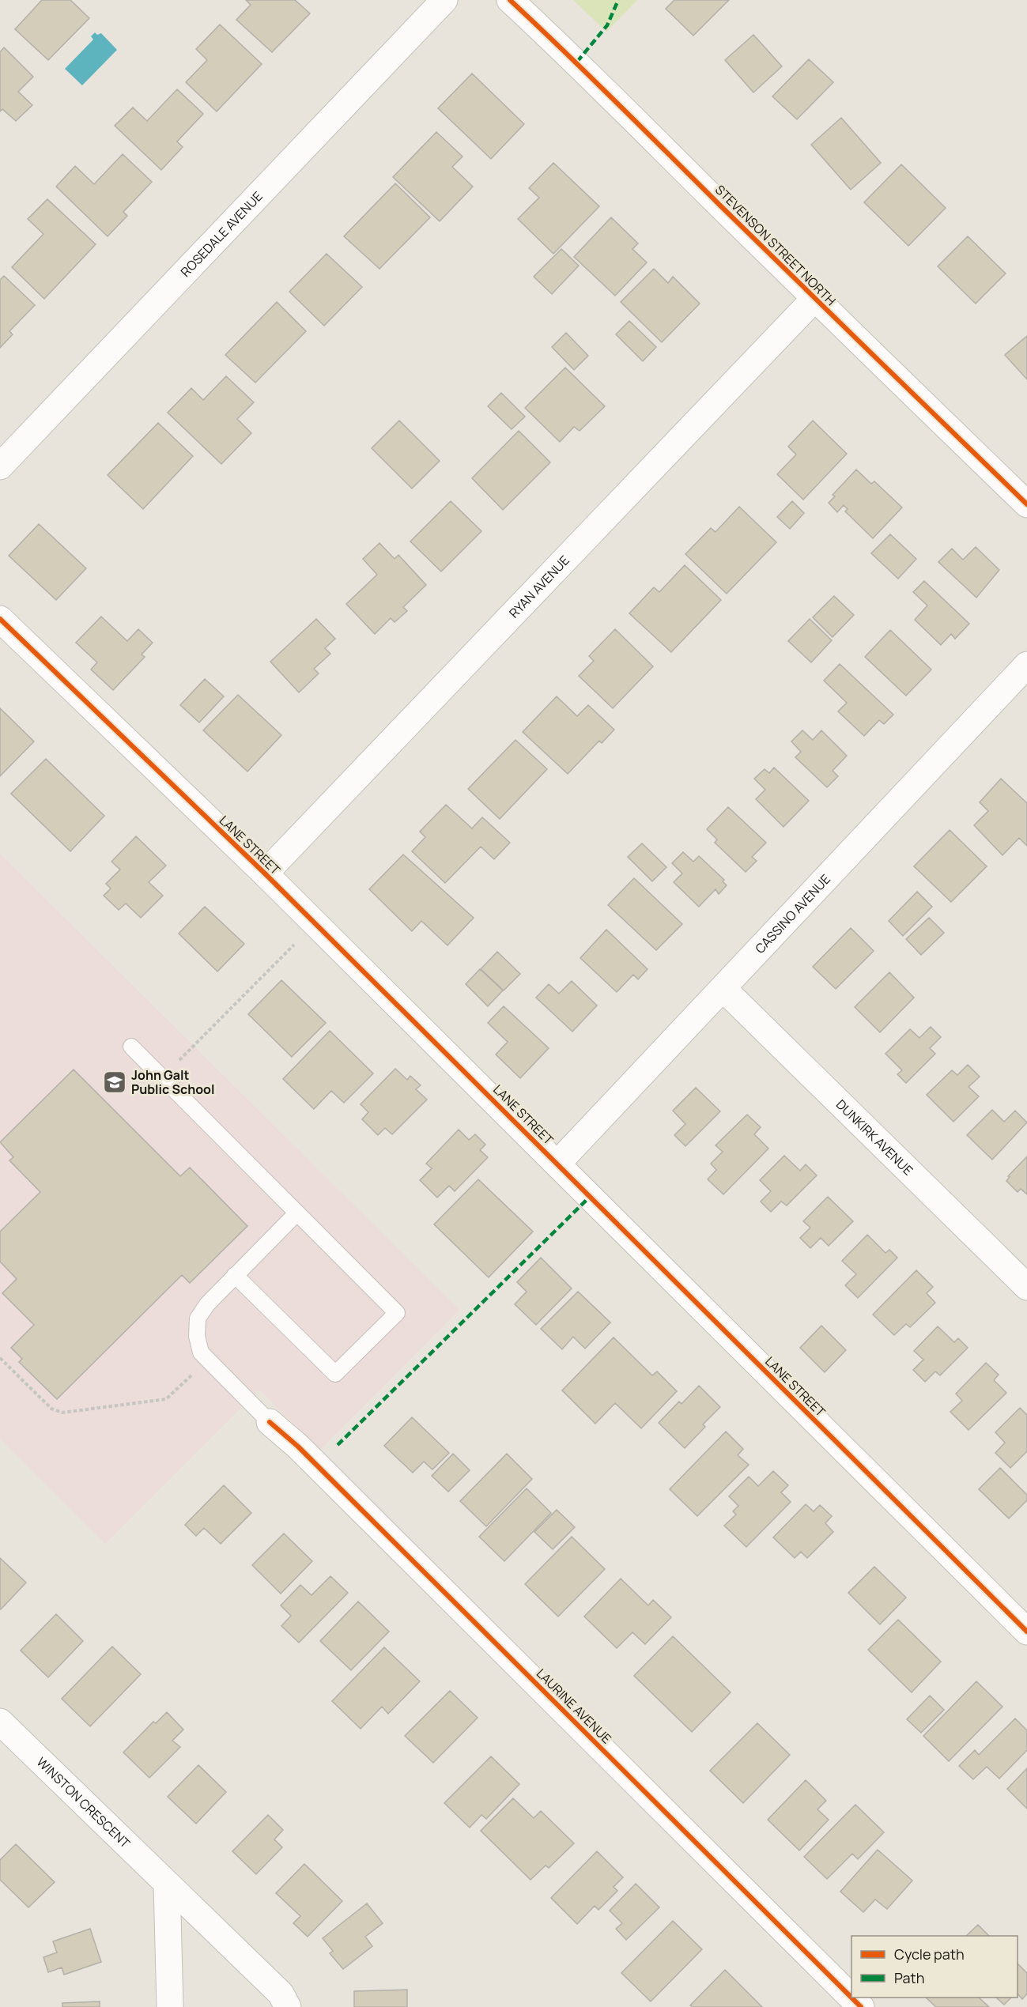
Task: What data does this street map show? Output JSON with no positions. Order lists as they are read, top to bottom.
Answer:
{
  "streets": {
    "street": [
      "ROSEDALE AVENUE",
      "STEVENSON STREET NORTH",
      "RYAN AVENUE",
      "LANE STREET",
      "CASSINO AVENUE",
      "DUNKIRK AVENUE",
      "LAURINE AVENUE",
      "WINSTON CRESCENT"
    ]
  },
  "crossings": [
    ["STEVENSON STREET NORTH", "RYAN AVENUE"],
    ["RYAN AVENUE", "LANE STREET"],
    ["LANE STREET", "CASSINO AVENUE"],
    ["CASSINO AVENUE", "DUNKIRK AVENUE"]
  ],
  "places": {
    "school or university": ["John Galt Public School"]
  },
  "legend": ["Cycle path", "Path"]
}
